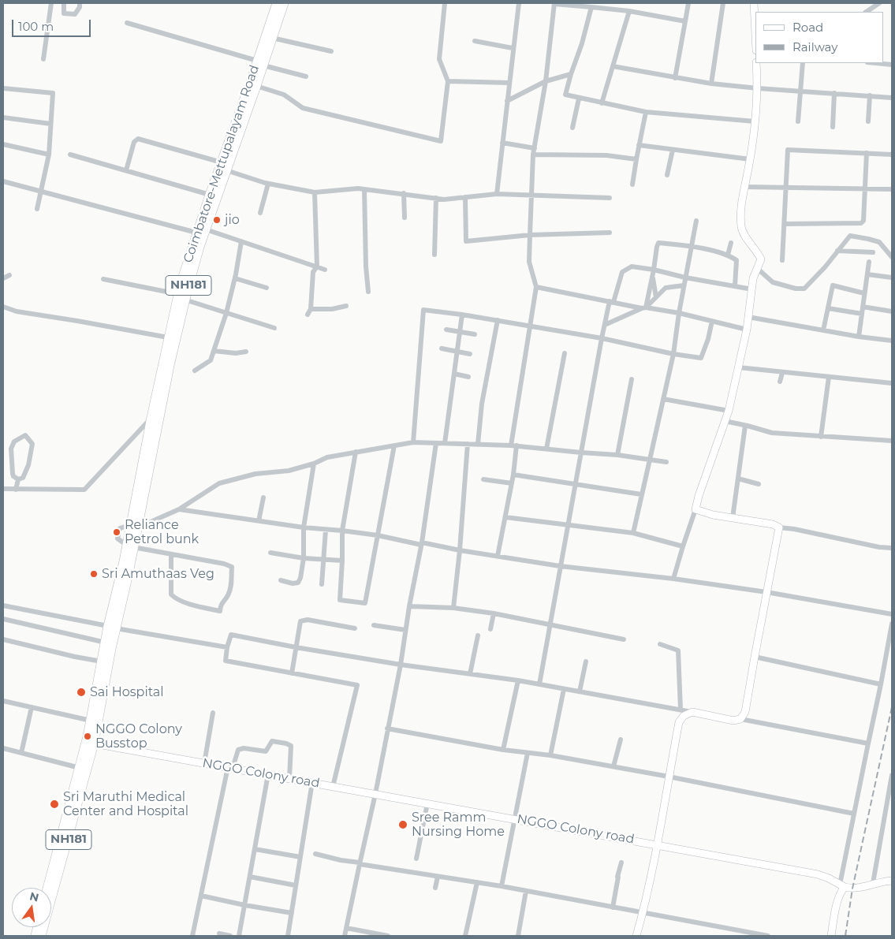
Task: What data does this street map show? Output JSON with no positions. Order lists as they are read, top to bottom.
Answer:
{
  "streets": {
    "highway": ["Coimbatore-Mettupalayam Road", "NH181"],
    "street": ["NGGO Colony road"]
  },
  "crossings": [
    ["Coimbatore-Mettupalayam Road", "NH181"],
    ["NH181", "NGGO Colony road"]
  ],
  "places": [
    "jio",
    "Reliance Petrol bunk",
    "Sri Amuthaas Veg",
    "Sai Hospital",
    "NGGO Colony Busstop",
    "Sri Maruthi Medical Center and Hospital",
    "Sree Ramm Nursing Home"
  ],
  "legend": ["Road", "Railway"],
  "scale_bar": "100 m",
  "north": "top"
}
